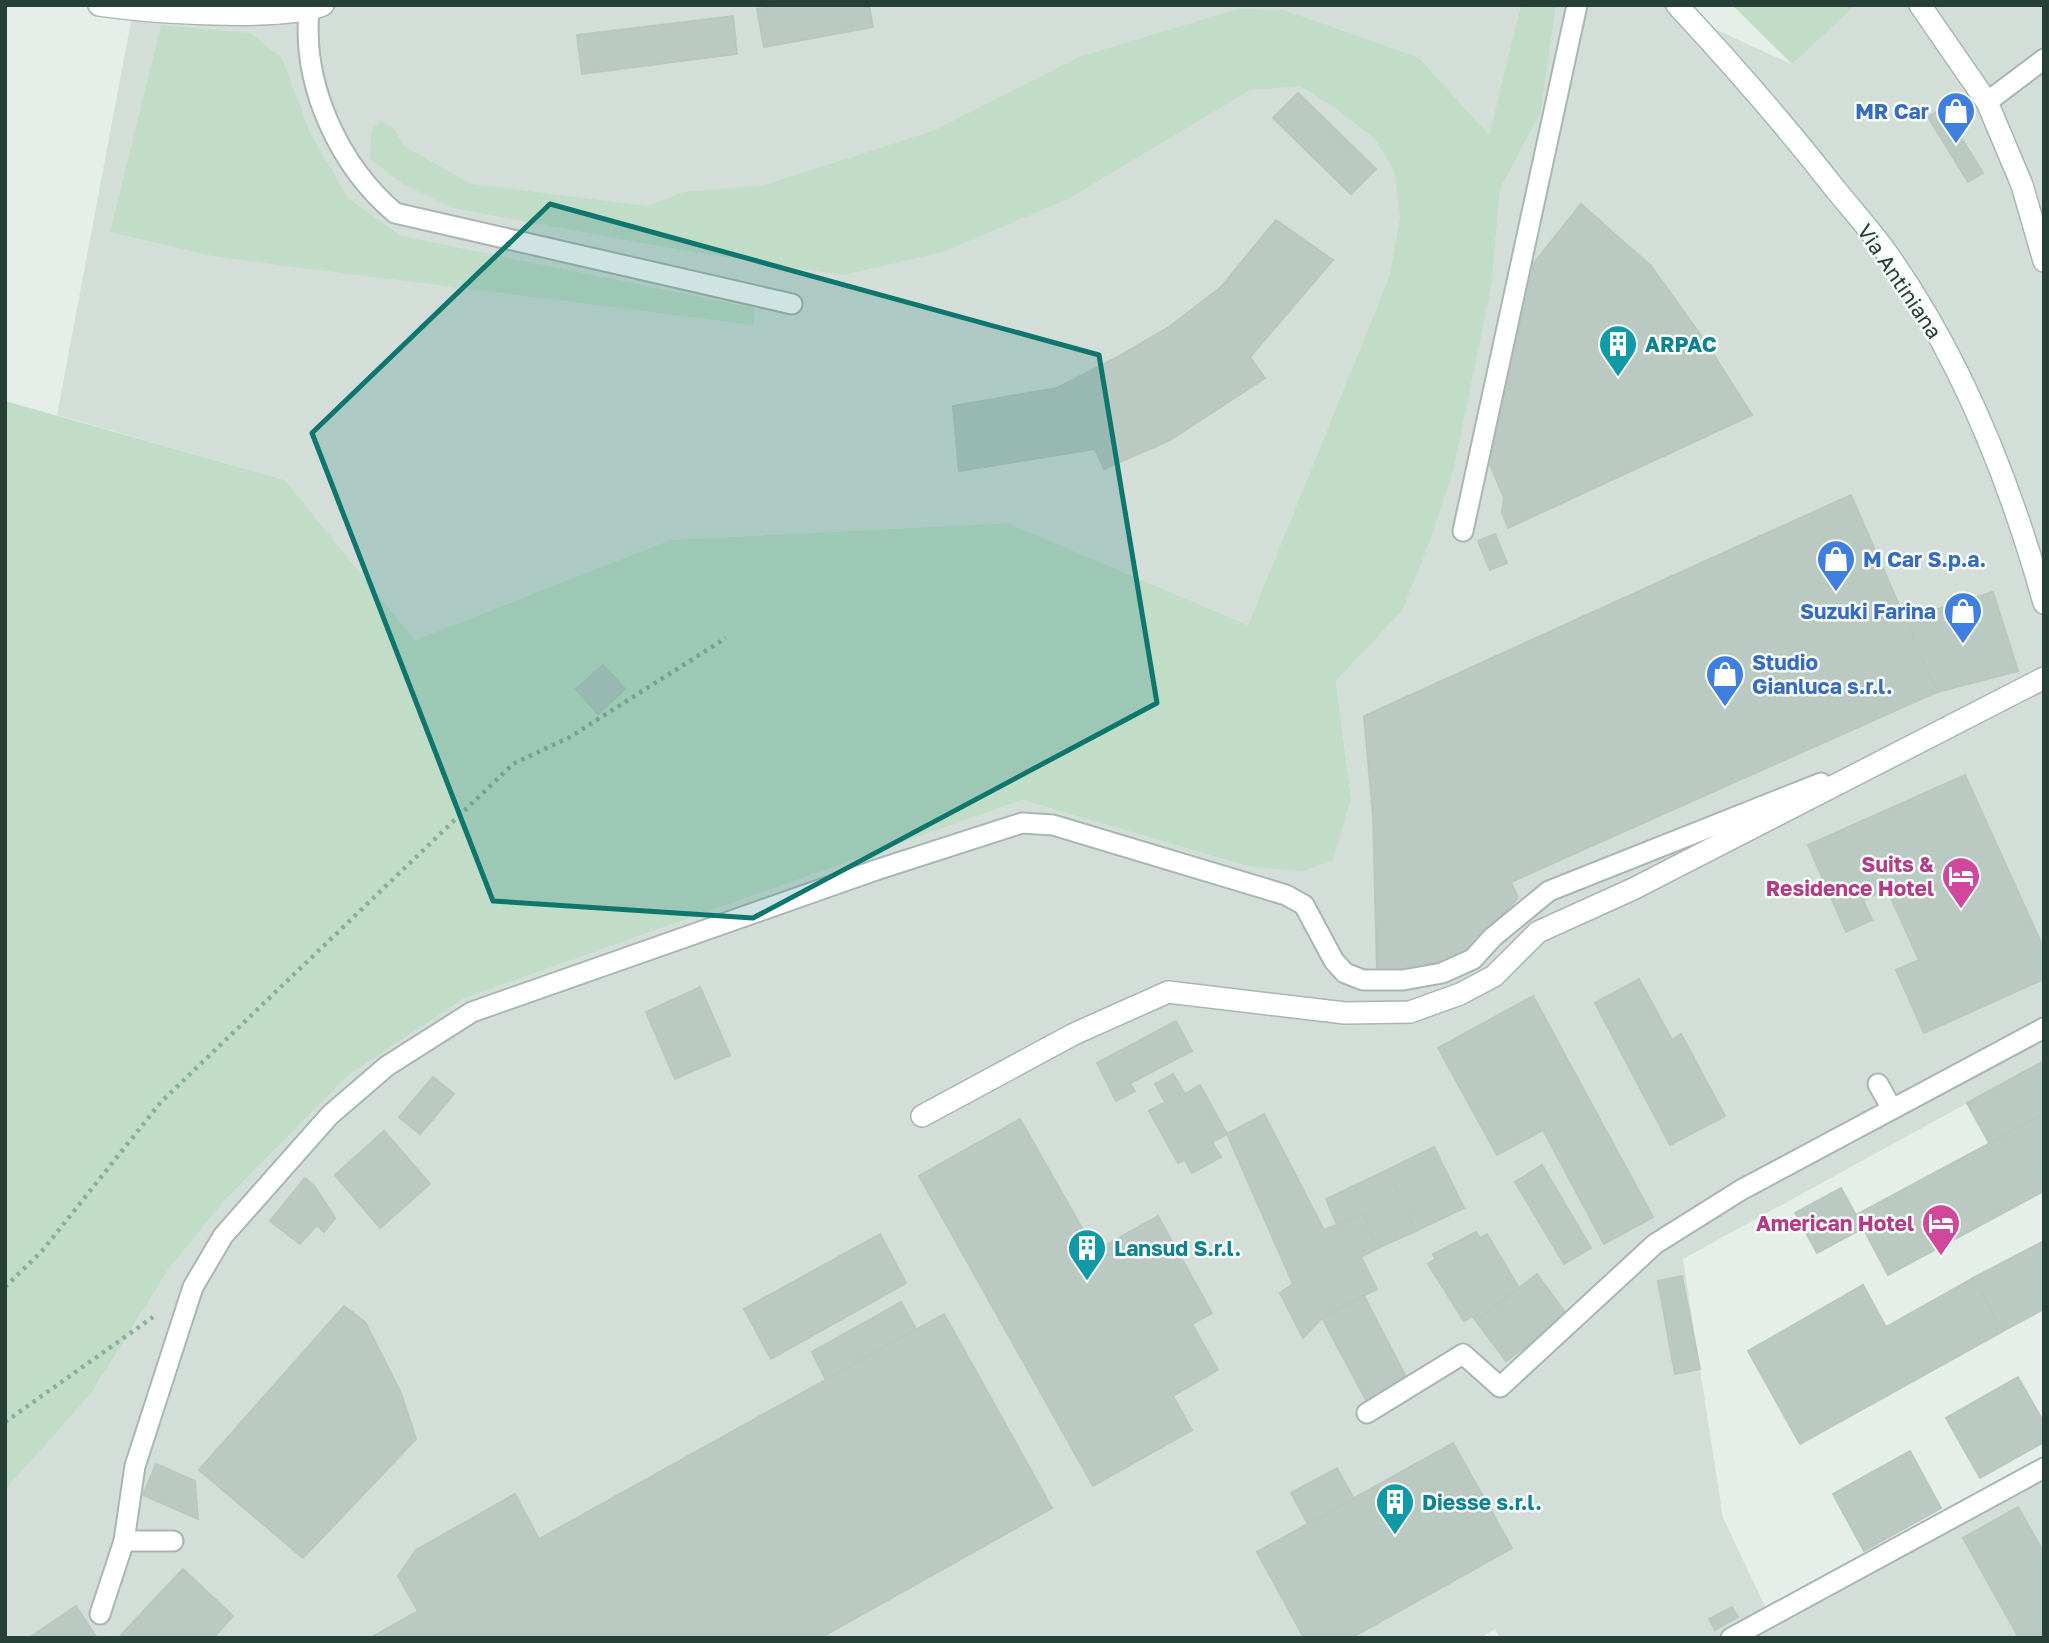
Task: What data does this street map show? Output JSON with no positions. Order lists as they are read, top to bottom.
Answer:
{
  "streets": {
    "street": ["Via Antiniana"]
  },
  "places": {
    "shop": [
      "MR Car",
      "M Car S.p.a.",
      "Suzuki Farina",
      "Studio Gianluca s.r.l."
    ],
    "building": ["ARPAC", "Lansud S.r.l.", "Diesse s.r.l."],
    "hotel": ["Suits & Residence Hotel", "American Hotel"]
  }
}
